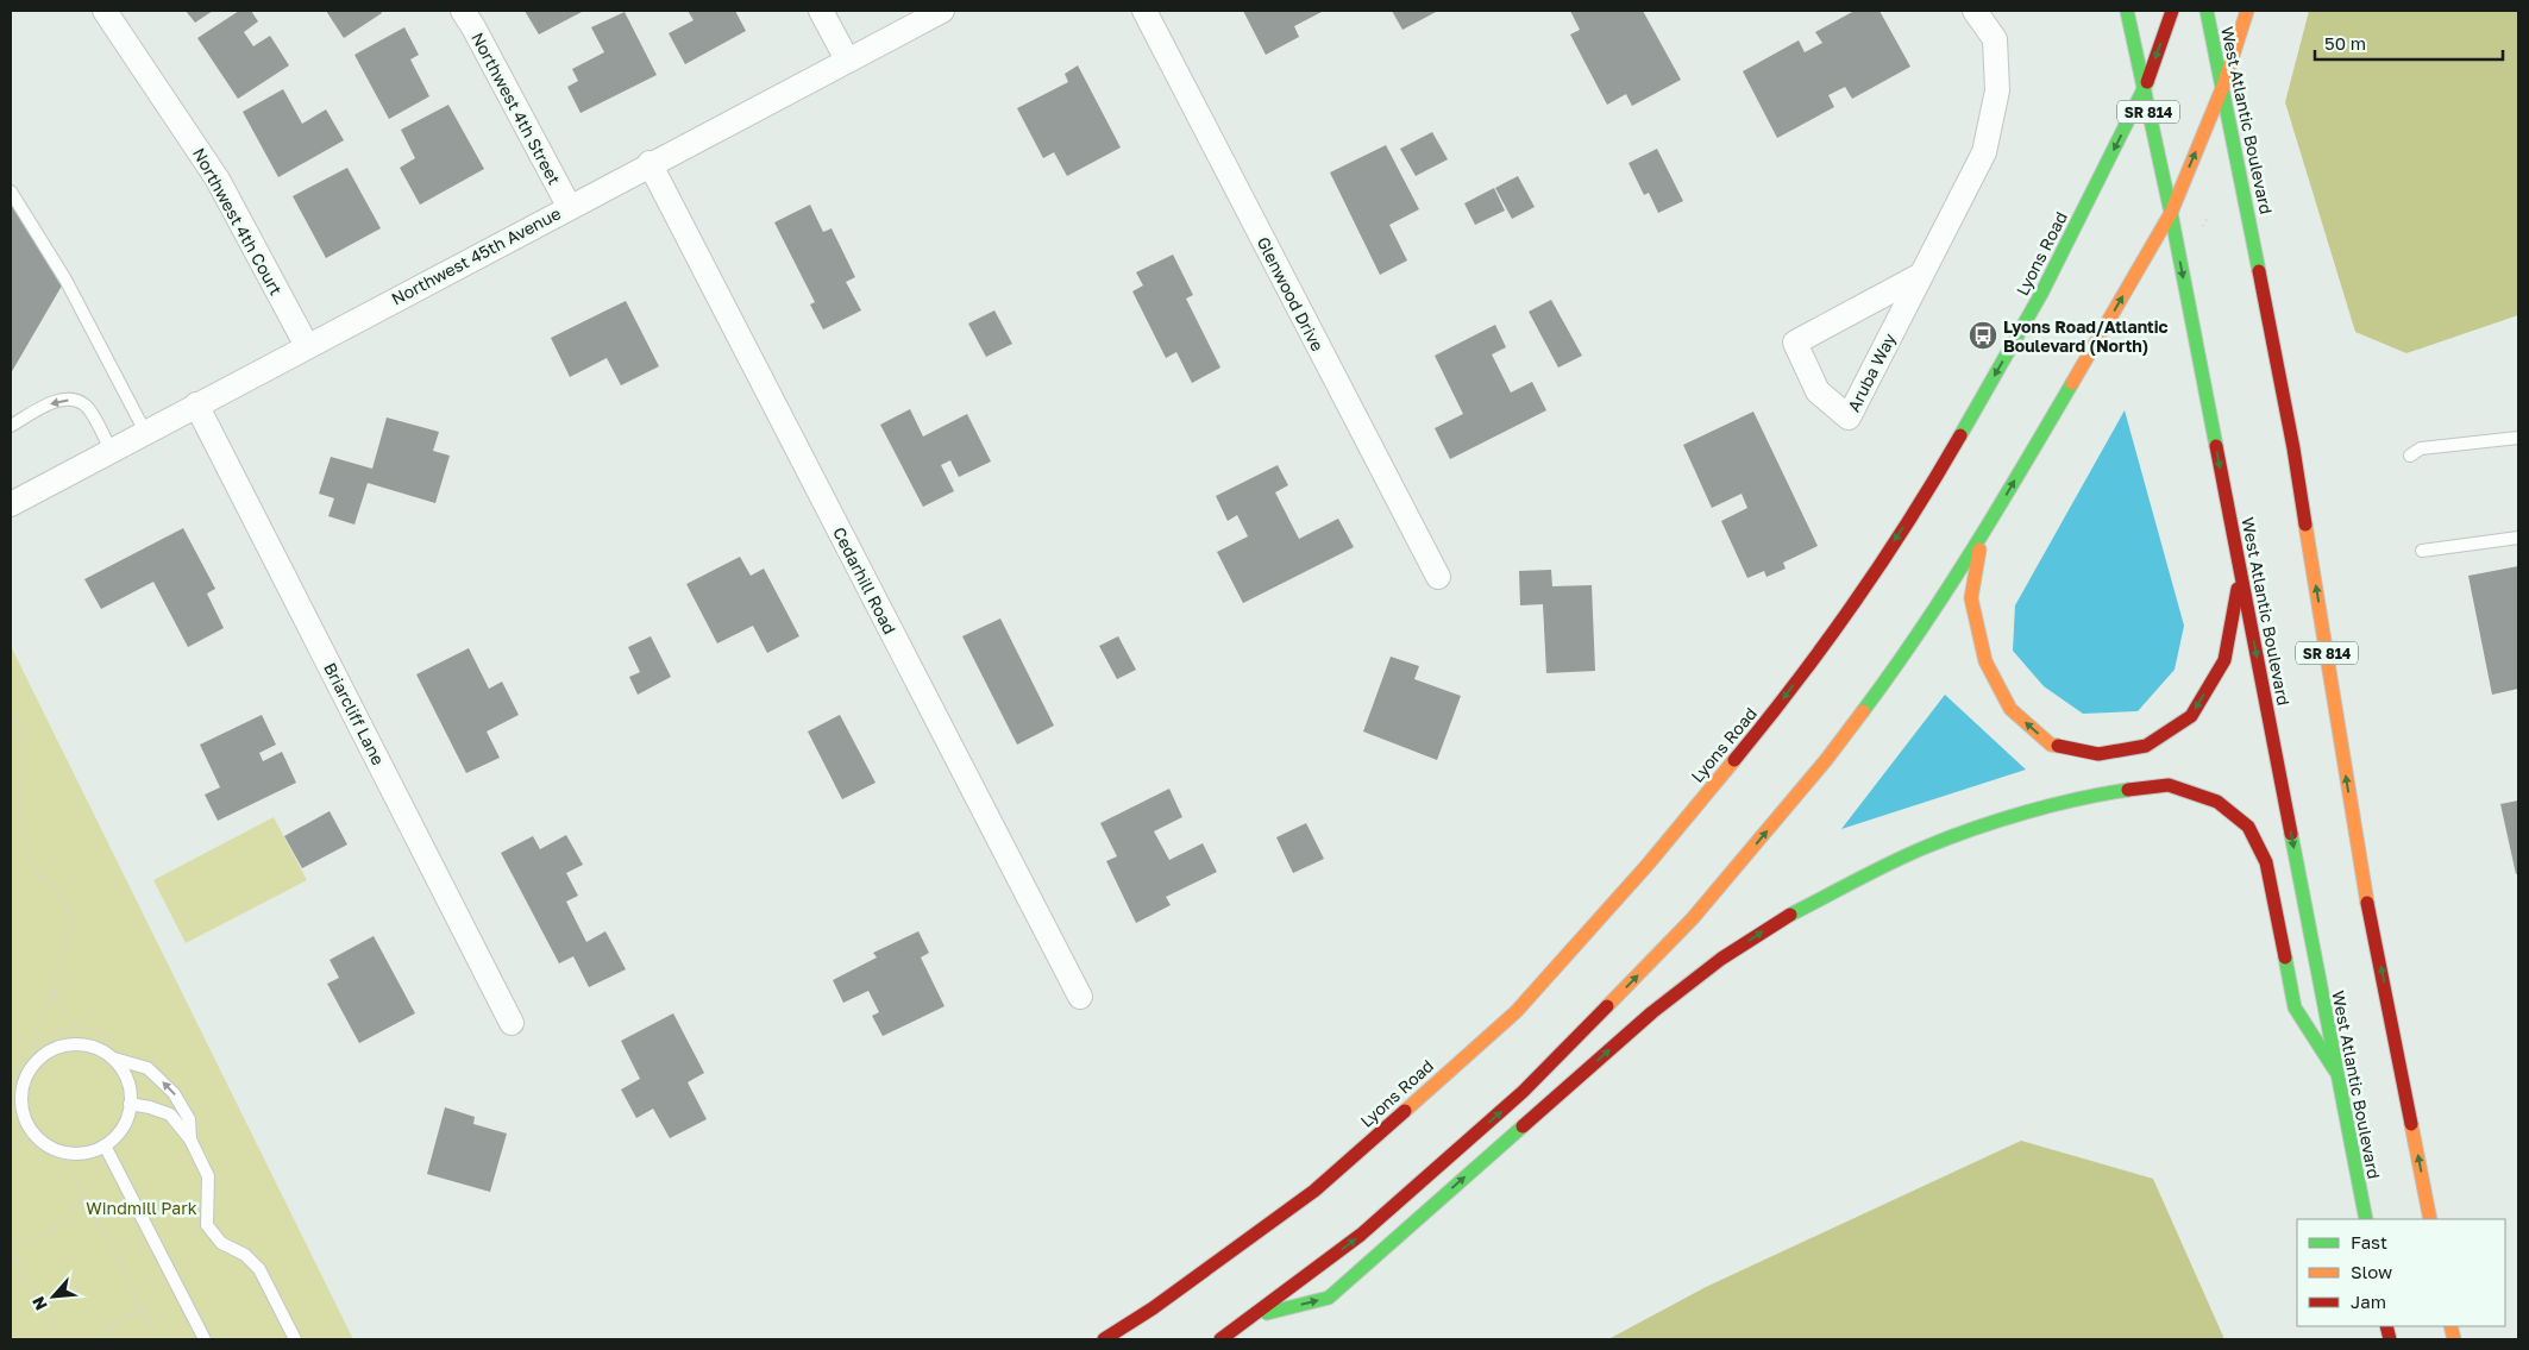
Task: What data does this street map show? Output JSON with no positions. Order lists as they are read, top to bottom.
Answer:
{
  "streets": {
    "main road": ["SR 814", "West Atlantic Boulevard", "Lyons Road"],
    "street": [
      "Northwest 4th Street",
      "Northwest 4th Court",
      "Northwest 45th Avenue",
      "Glenwood Drive",
      "Aruba Way",
      "Cedarhill Road",
      "Briarcliff Lane"
    ]
  },
  "crossings": [
    ["Northwest 4th Street", "Northwest 45th Avenue"],
    ["West Atlantic Boulevard", "Lyons Road"],
    ["Northwest 4th Court", "Northwest 45th Avenue"],
    ["Northwest 45th Avenue", "Cedarhill Road"],
    ["Northwest 45th Avenue", "Briarcliff Lane"]
  ],
  "parks": ["Windmill Park"],
  "places": {
    "bus stop": ["Lyons Road/Atlantic Boulevard (North)"]
  },
  "legend": ["Fast", "Slow", "Jam"],
  "scale_bar": "50 m",
  "north": "bottom left"
}
